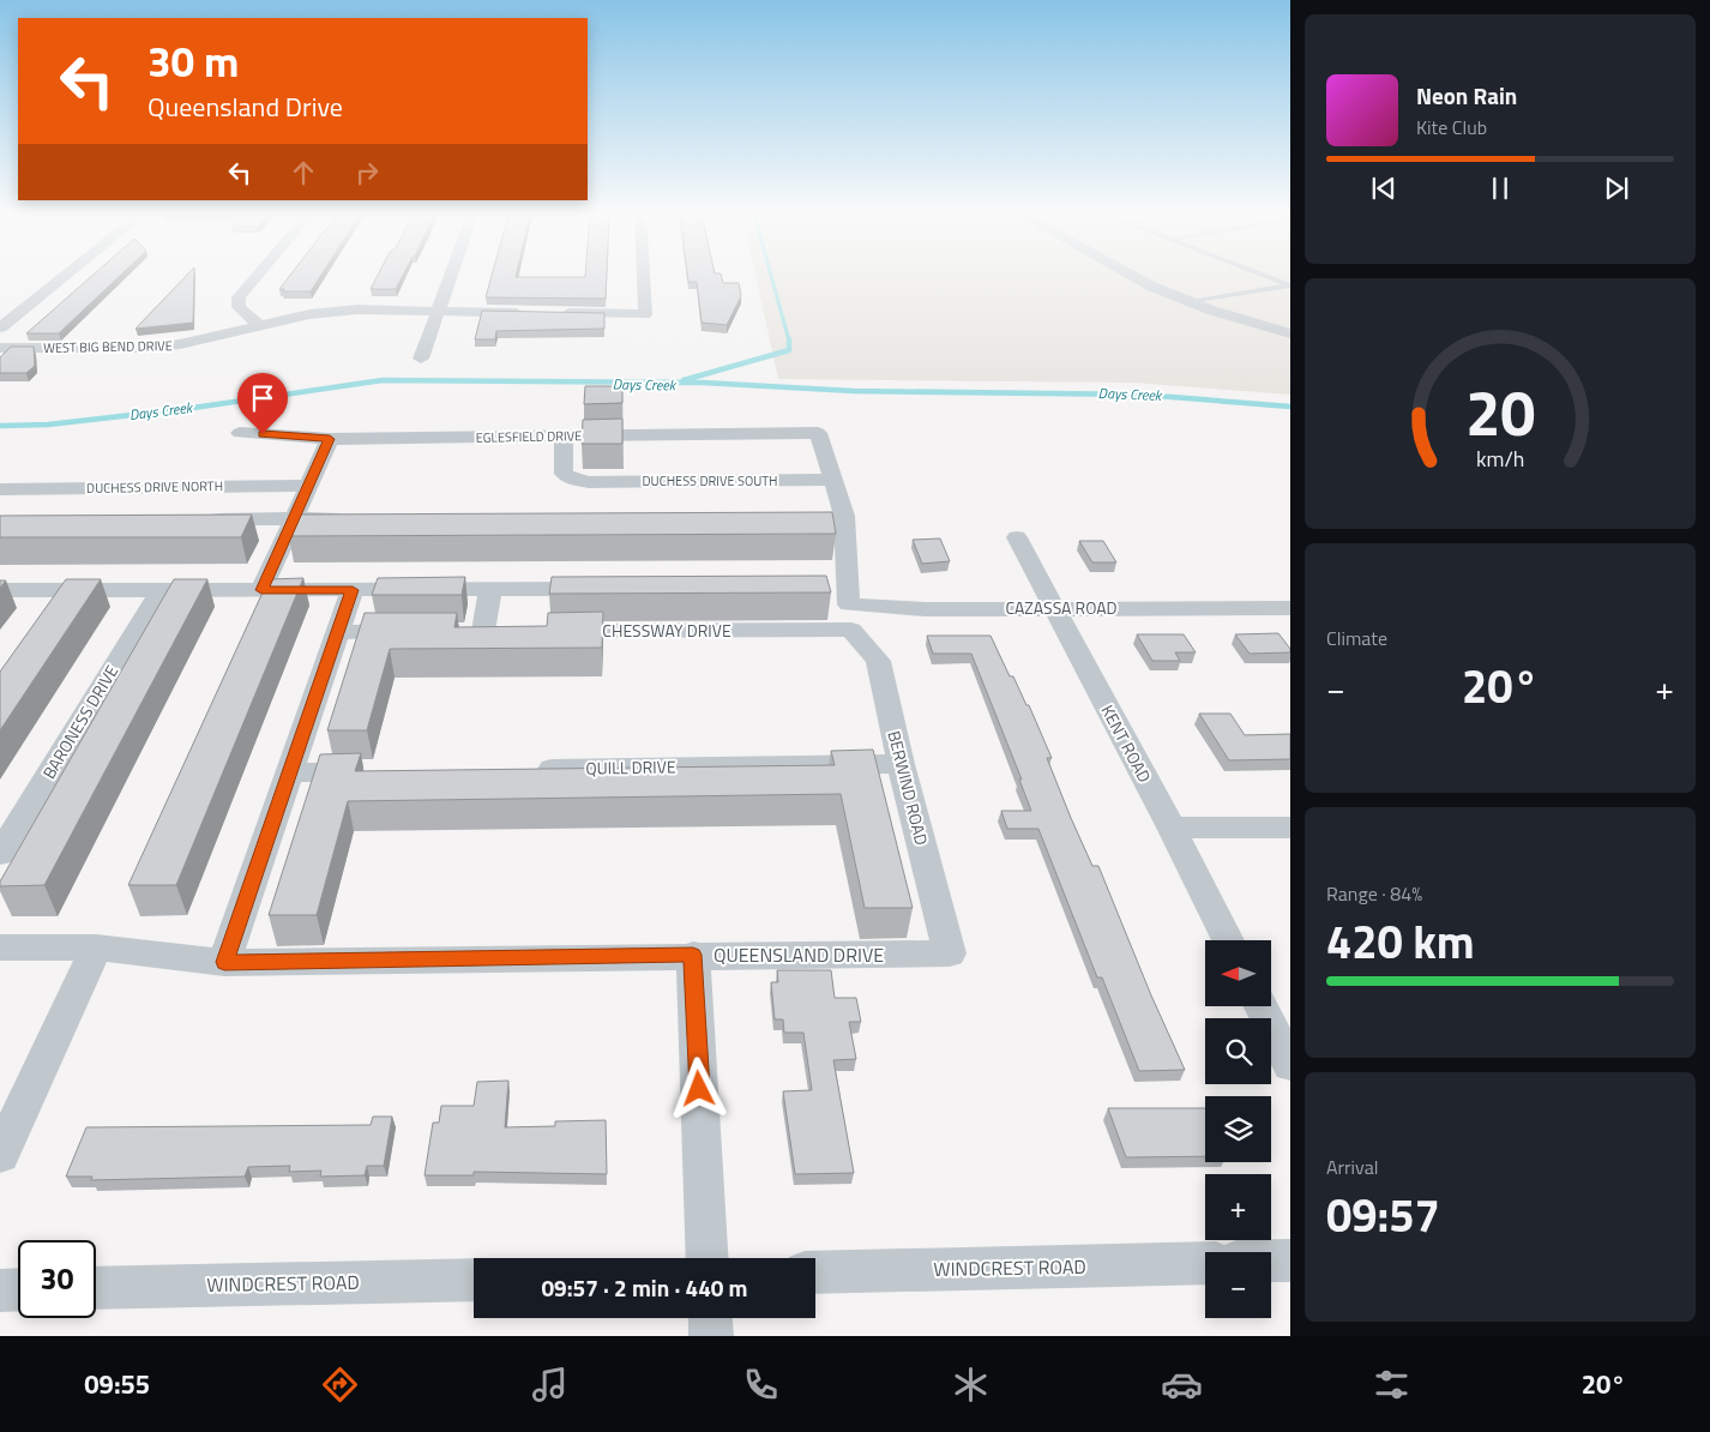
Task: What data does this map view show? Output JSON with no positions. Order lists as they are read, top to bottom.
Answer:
{
  "streets": {
    "street": [
      "WEST BIG BEND DRIVE",
      "EGLESFIELD DRIVE",
      "DUCHESS DRIVE SOUTH",
      "DUCHESS DRIVE NORTH",
      "CAZASSA ROAD",
      "CHESSWAY DRIVE",
      "BARONESS DRIVE",
      "KENT ROAD",
      "QUILL DRIVE",
      "BERWIND ROAD",
      "QUEENSLAND DRIVE",
      "WINDCREST ROAD"
    ]
  },
  "crossings": [
    ["EGLESFIELD DRIVE", "DUCHESS DRIVE SOUTH"],
    ["CAZASSA ROAD", "KENT ROAD"],
    ["CHESSWAY DRIVE", "BERWIND ROAD"],
    ["QUILL DRIVE", "BERWIND ROAD"],
    ["BERWIND ROAD", "QUEENSLAND DRIVE"]
  ],
  "water": ["Days Creek"],
  "north": "left",
  "page": {
    "turn": ["30 m", "Queensland Drive"],
    "song": ["Neon Rain", "Kite Club"],
    "tile": [
      "Climate",
      ["Range · 84%", "420 km"],
      ["Arrival", "09:57"]
    ],
    "heat": ["−", "20°", "+"],
    "map_buttons": ["+", "−"],
    "limit": "30",
    "trip": "09:57 · 2 min · 440 m",
    "tabs": ["09:55", "20°"],
    "gauge": ["20", "km/h"]
  }
}
